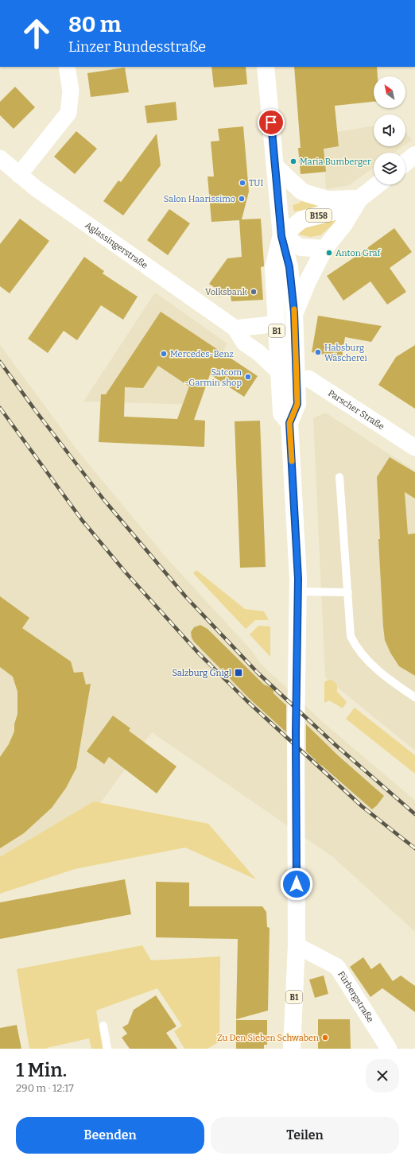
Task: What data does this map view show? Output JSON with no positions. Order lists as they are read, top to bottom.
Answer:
{
  "streets": {
    "main road": ["B158", "B1"],
    "street": ["Aglassingerstraße", "Parscher Straße", "Fürbergstraße"]
  },
  "crossings": [
    ["B158", "B1"],
    ["Aglassingerstraße", "B1"],
    ["B1", "Parscher Straße"],
    ["B1", "Fürbergstraße"]
  ],
  "places": {
    "other": [
      "Maria Bumberger",
      "TUI",
      "Salon Haarissimo",
      "Anton Graf",
      "Volksbank",
      "Habsburg Wäscherei",
      "Mercedes-Benz",
      "Satcom -Garmin shop",
      "Zu Den Sieben Schwaben"
    ],
    "transit": ["Salzburg Gnigl"]
  },
  "north": "top left",
  "page": {
    "turn": ["80 m", "Linzer Bundesstraße"],
    "heading": ["1 Min.", "290 m · 12:17"],
    "buttons": ["Beenden", "Teilen"]
  }
}
